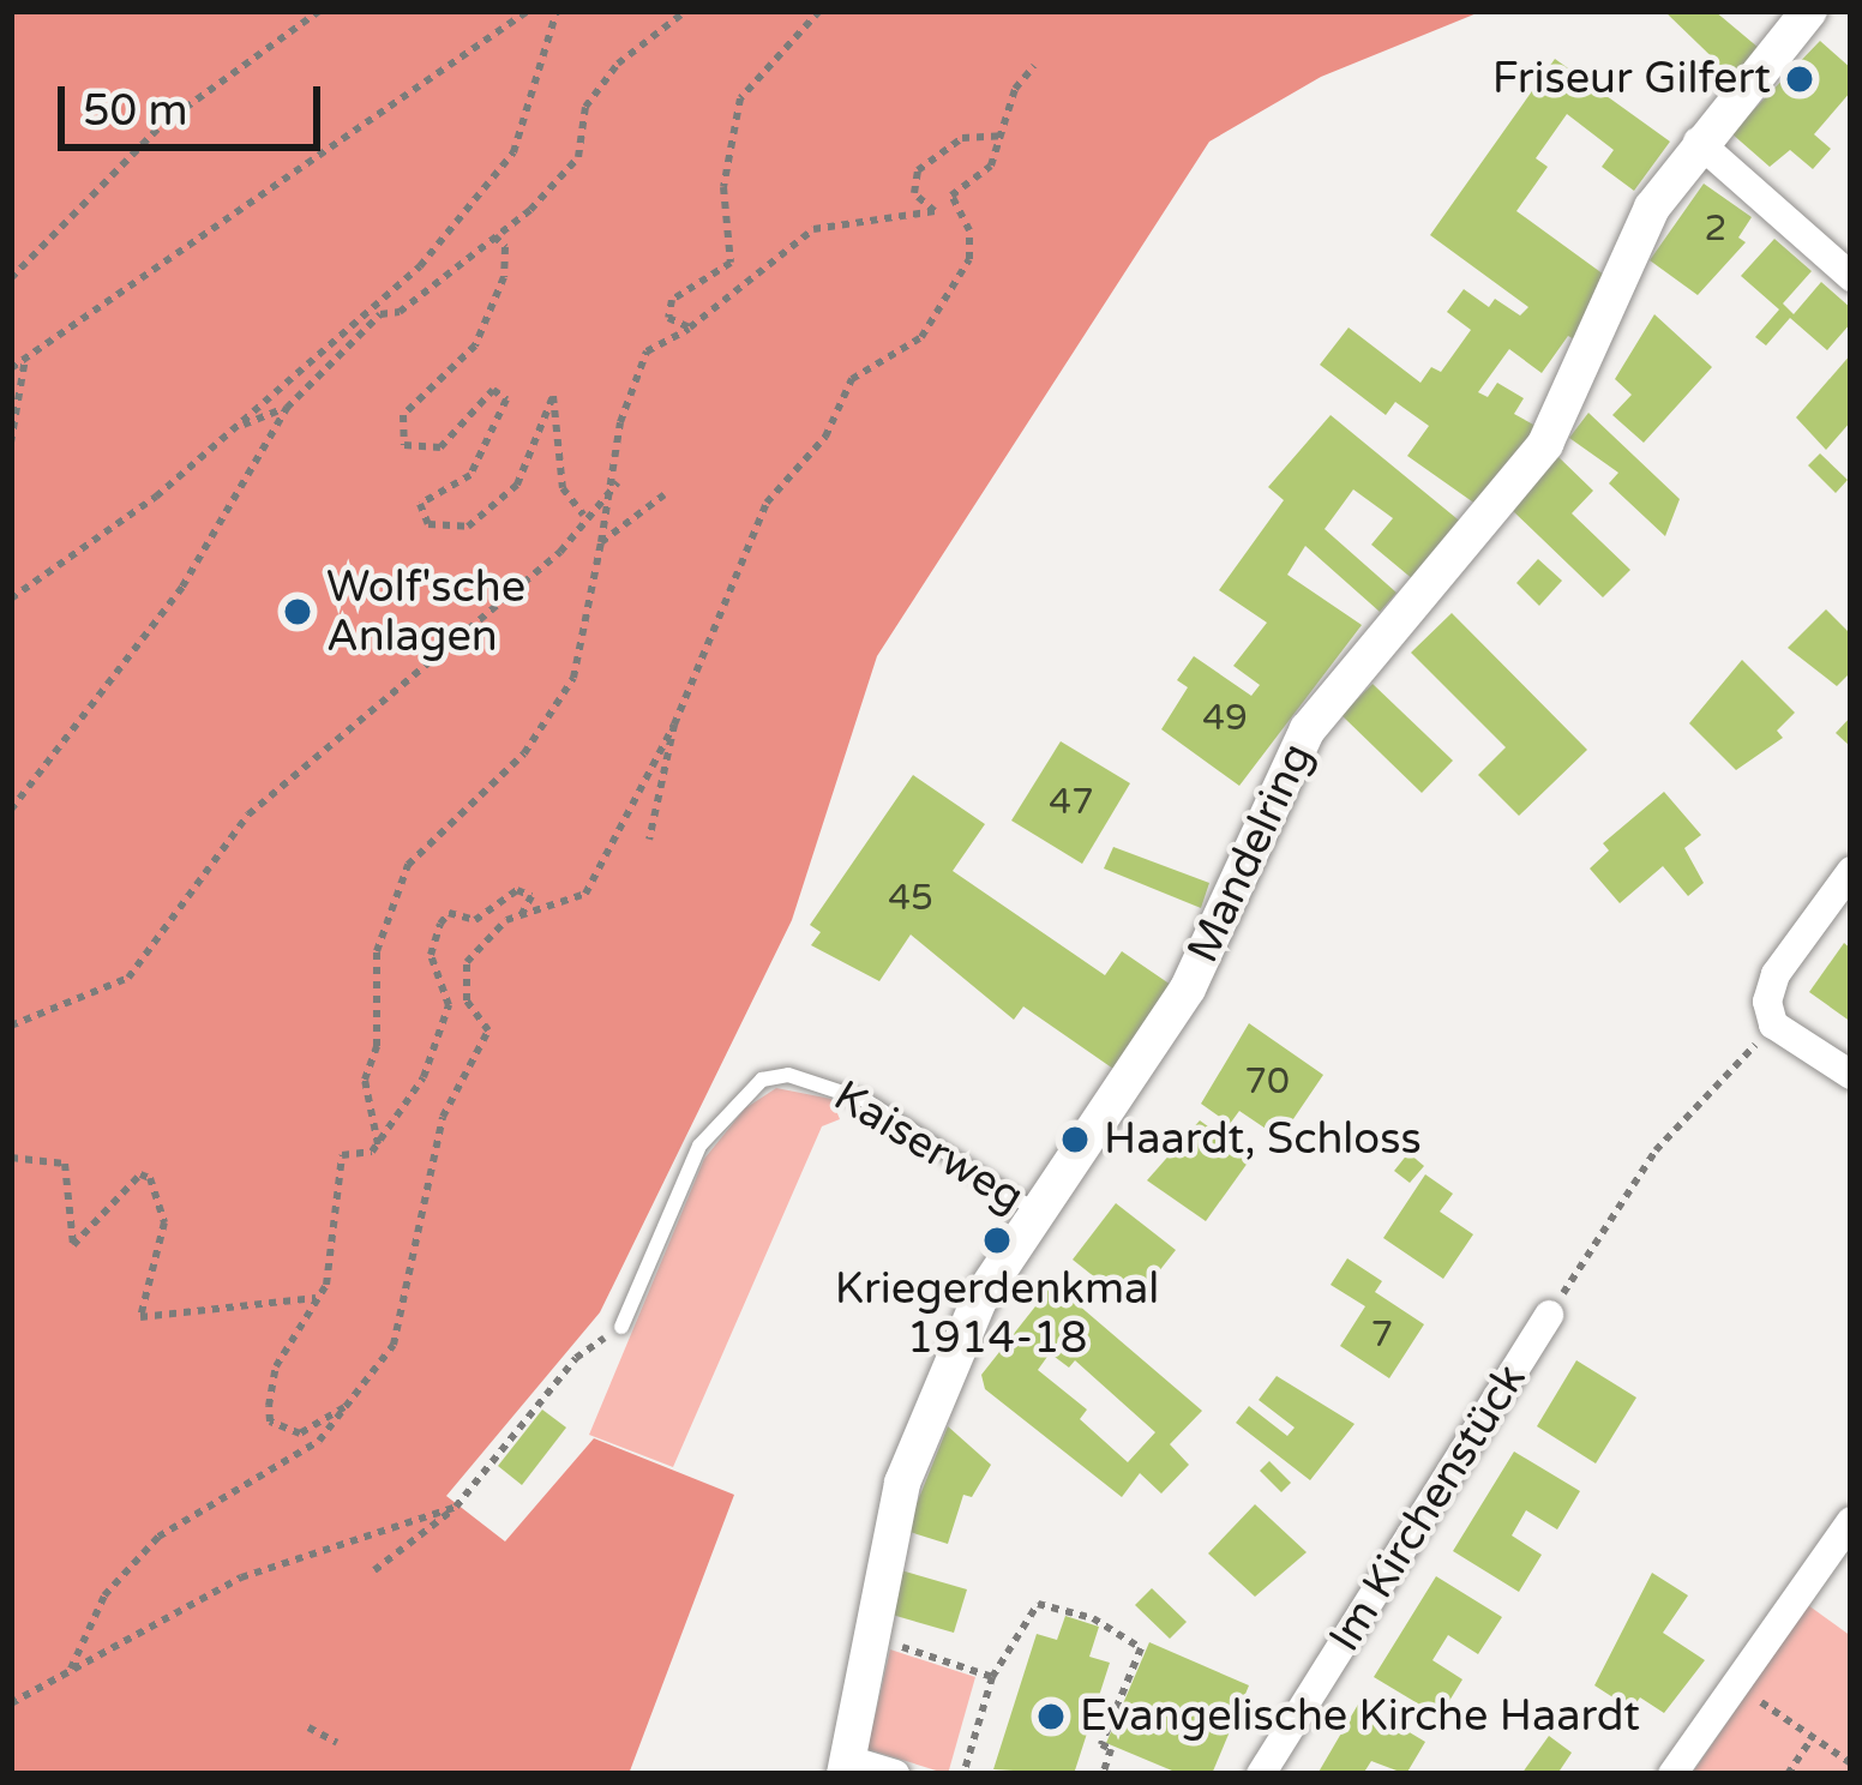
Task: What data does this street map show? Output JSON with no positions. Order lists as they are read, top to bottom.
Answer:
{
  "streets": {
    "street": ["Mandelring", "Im Kirchenstück"],
    "lane": ["Kaiserweg"]
  },
  "crossings": [
    ["Mandelring", "Kaiserweg"]
  ],
  "places": [
    "Friseur Gilfert",
    "Wolf'sche Anlagen",
    "Haardt, Schloss",
    "Kriegerdenkmal 1914-18",
    "Evangelische Kirche Haardt"
  ],
  "house_numbers": [
    "2",
    "49",
    "47",
    "45",
    "70",
    "7"
  ],
  "scale_bar": "50 m"
}
